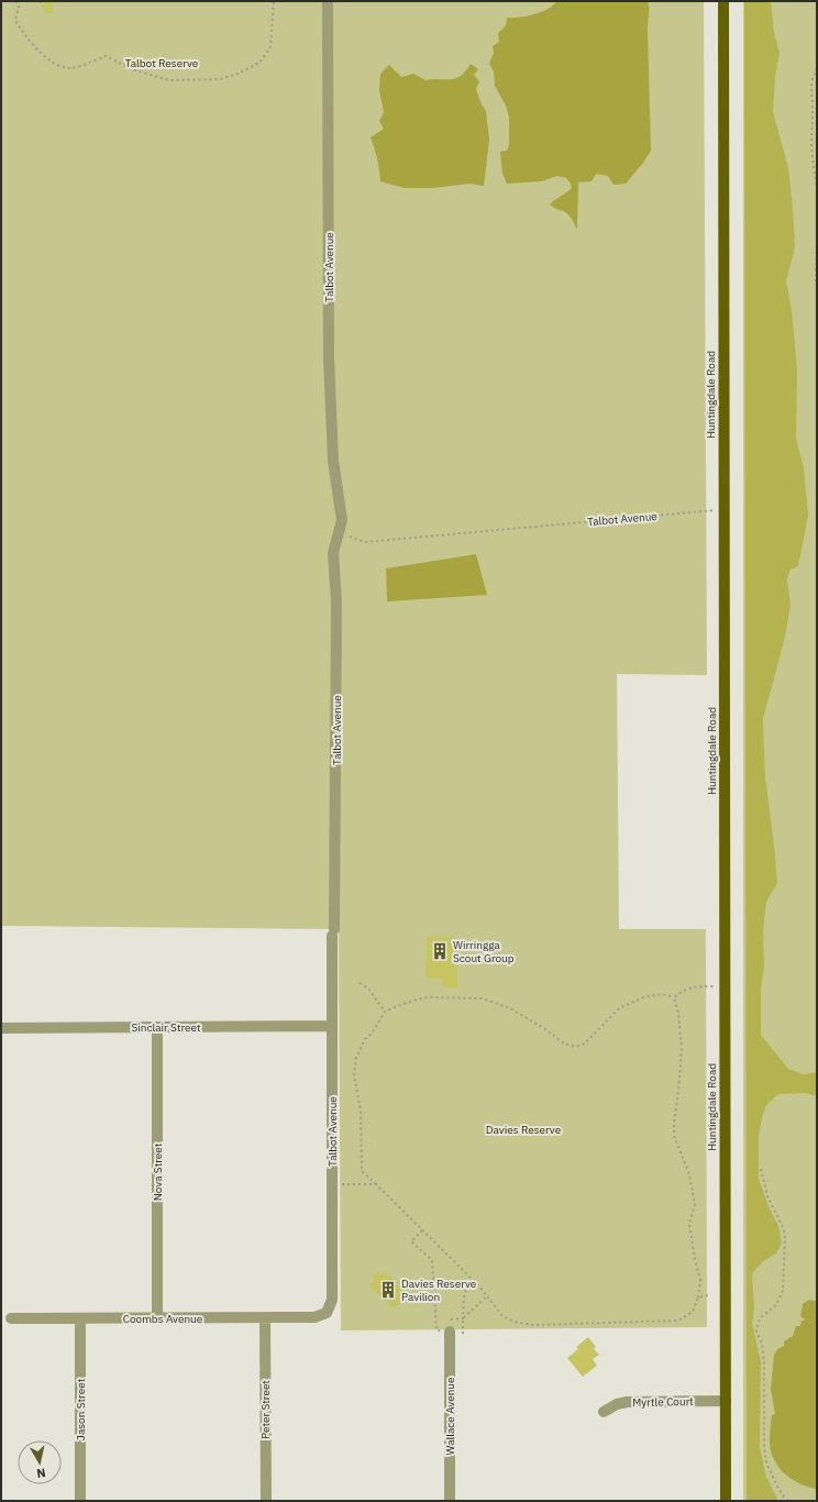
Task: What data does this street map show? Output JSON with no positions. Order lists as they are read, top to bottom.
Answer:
{
  "streets": {
    "main road": ["Huntingdale Road"],
    "street": [
      "Talbot Avenue",
      "Sinclair Street",
      "Nova Street",
      "Coombs Avenue",
      "Myrtle Court",
      "Jason Street",
      "Peter Street",
      "Wallace Avenue"
    ]
  },
  "crossings": [
    ["Talbot Avenue", "Huntingdale Road"],
    ["Talbot Avenue", "Sinclair Street"],
    ["Talbot Avenue", "Coombs Avenue"],
    ["Huntingdale Road", "Myrtle Court"],
    ["Sinclair Street", "Nova Street"],
    ["Nova Street", "Coombs Avenue"],
    ["Coombs Avenue", "Jason Street"],
    ["Coombs Avenue", "Peter Street"]
  ],
  "parks": ["Talbot Reserve", "Davies Reserve"],
  "places": {
    "building": ["Wirringga Scout Group", "Davies Reserve Pavilion"]
  },
  "north": "bottom"
}
